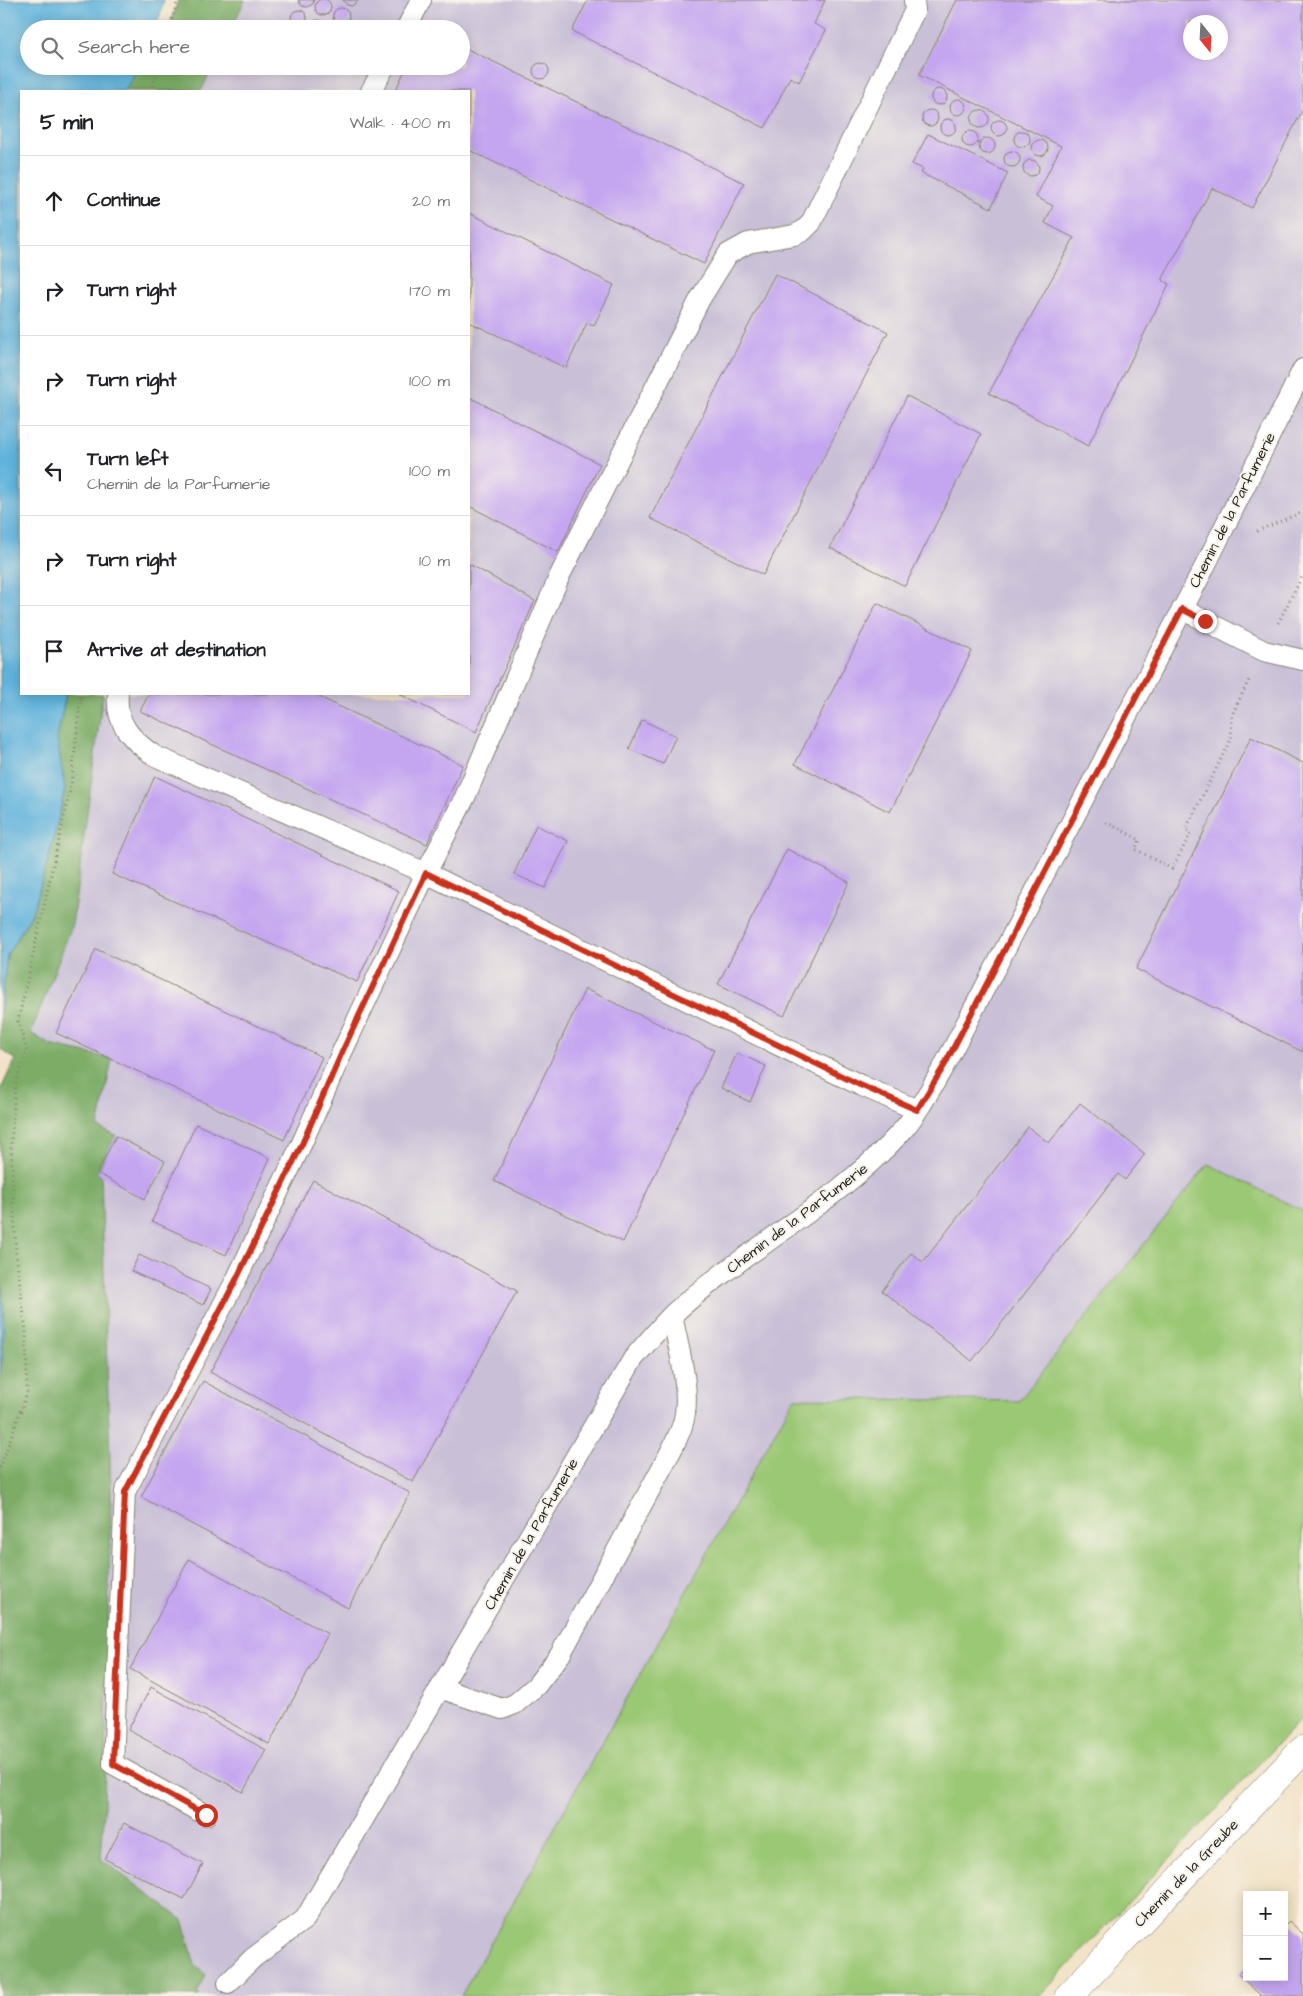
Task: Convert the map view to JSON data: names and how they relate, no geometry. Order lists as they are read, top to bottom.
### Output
{
  "streets": {
    "street": ["Chemin de la Greube"],
    "lane": ["Chemin de la Parfumerie"]
  },
  "north": "bottom",
  "page": {
    "search": "Search here",
    "heading": ["5 min", "Walk · 400 m"],
    "list": [
      ["Continue", "20 m"],
      ["Turn right", "170 m"],
      ["Turn right", "100 m"],
      ["Turn left", "Chemin de la Parfumerie", "100 m"],
      ["Turn right", "10 m"],
      "Arrive at destination"
    ],
    "map_buttons": ["+", "−"]
  }
}
